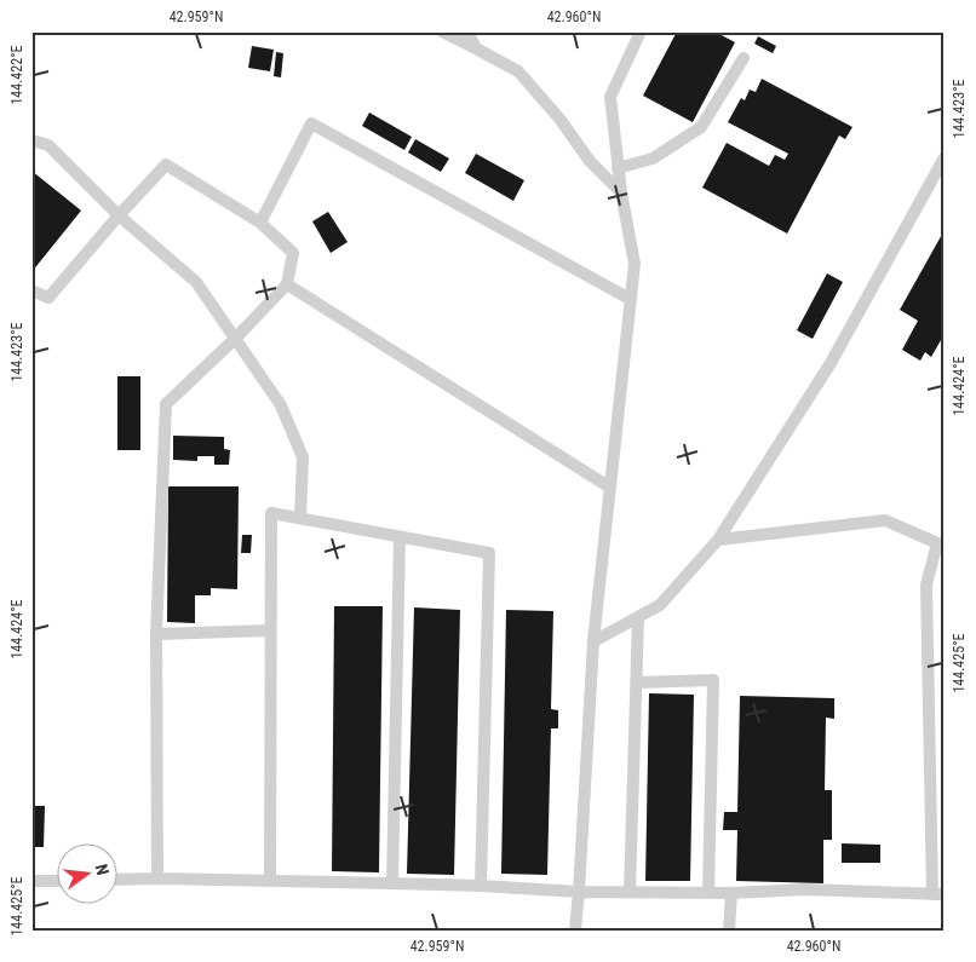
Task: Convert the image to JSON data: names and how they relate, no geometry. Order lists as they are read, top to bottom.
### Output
{
  "north": "right",
  "coordinates": [
    "42.959°N",
    "42.960°N",
    "144.422°E",
    "144.423°E",
    "144.424°E",
    "144.425°E"
  ]
}
